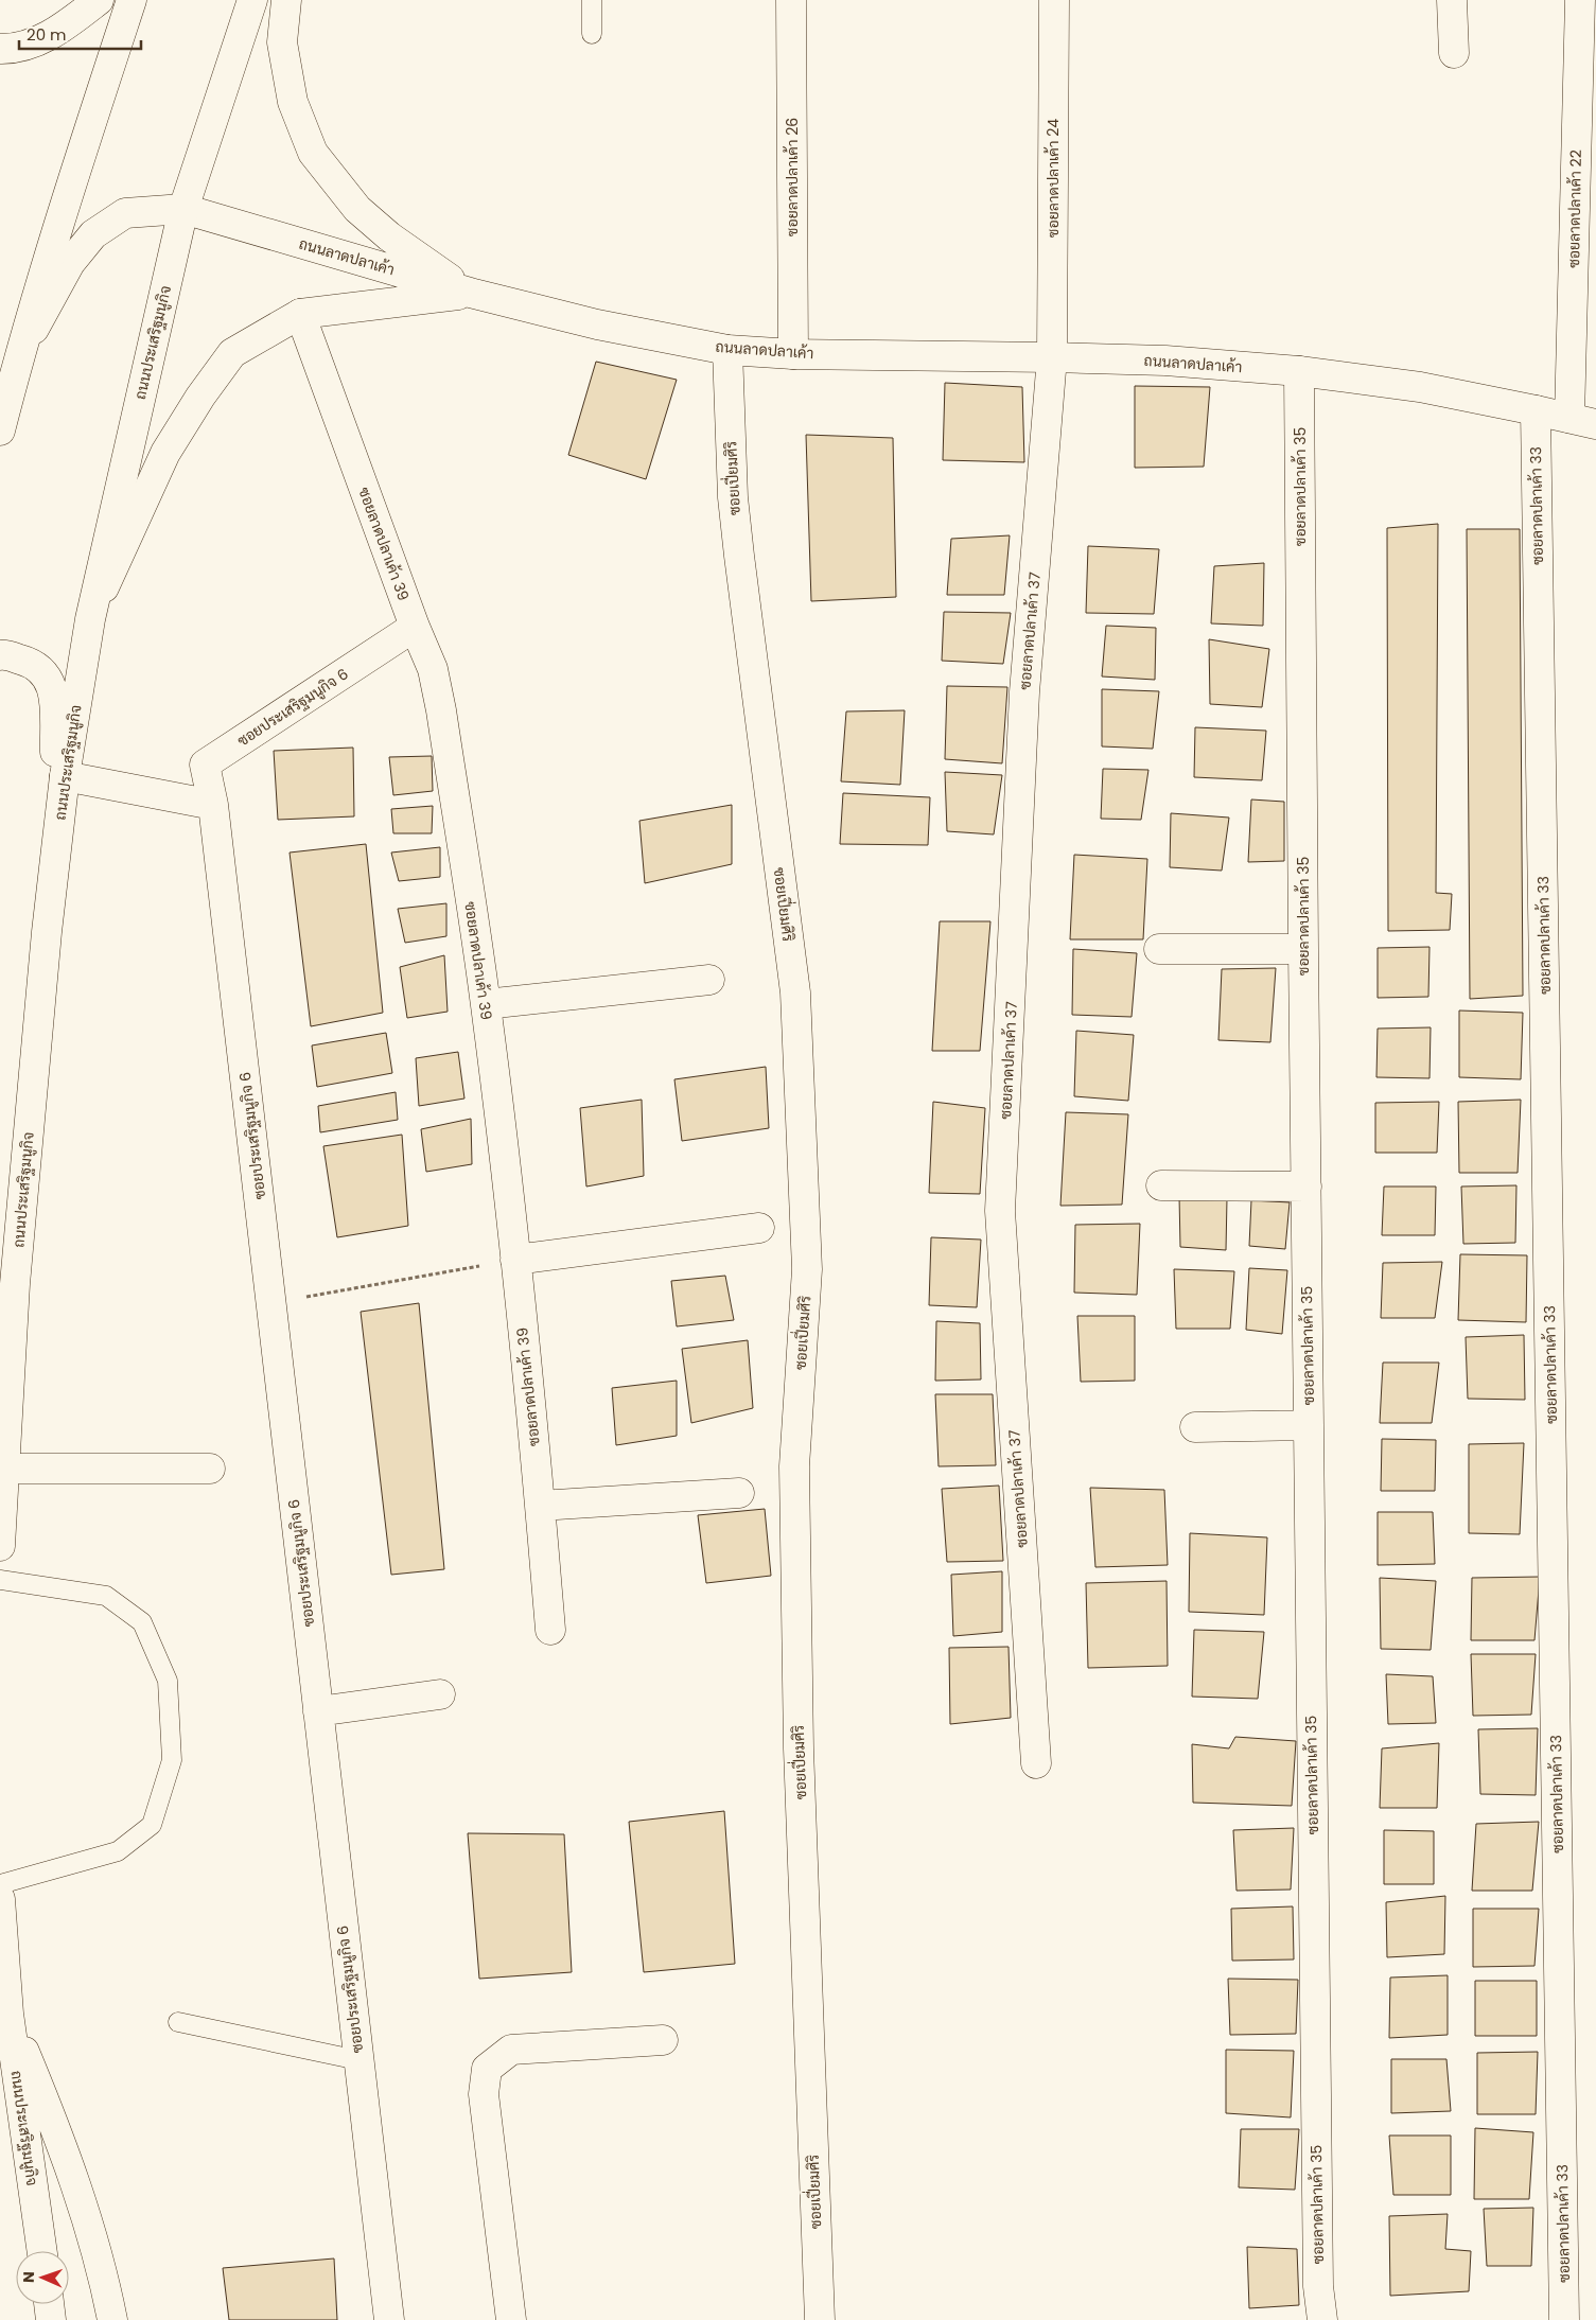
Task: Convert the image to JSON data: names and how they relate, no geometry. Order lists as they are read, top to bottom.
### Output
{
  "streets": {
    "street": [
      "ซอยลาดปลาเค้า 26",
      "ซอยลาดปลาเค้า 24",
      "ซอยลาดปลาเค้า 22",
      "ถนนลาดปลาเค้า",
      "ถนนประเสริฐมนูกิจ",
      "ซอยเปี่ยมศิริ",
      "ซอยลาดปลาเค้า 35",
      "ซอยลาดปลาเค้า 33",
      "ซอยลาดปลาเค้า 39",
      "ซอยลาดปลาเค้า 37",
      "ซอยประเสริฐมนูกิจ 6"
    ]
  },
  "crossings": [
    ["ซอยลาดปลาเค้า 26", "ถนนลาดปลาเค้า"],
    ["ซอยลาดปลาเค้า 24", "ถนนลาดปลาเค้า"],
    ["ซอยลาดปลาเค้า 24", "ซอยลาดปลาเค้า 37"],
    ["ซอยลาดปลาเค้า 22", "ถนนลาดปลาเค้า"],
    ["ถนนลาดปลาเค้า", "ถนนประเสริฐมนูกิจ"],
    ["ถนนลาดปลาเค้า", "ซอยเปี่ยมศิริ"],
    ["ถนนลาดปลาเค้า", "ซอยลาดปลาเค้า 35"],
    ["ถนนลาดปลาเค้า", "ซอยลาดปลาเค้า 33"],
    ["ถนนลาดปลาเค้า", "ซอยลาดปลาเค้า 37"],
    ["ซอยลาดปลาเค้า 39", "ซอยประเสริฐมนูกิจ 6"]
  ],
  "scale_bar": "20 m",
  "north": "left"
}
